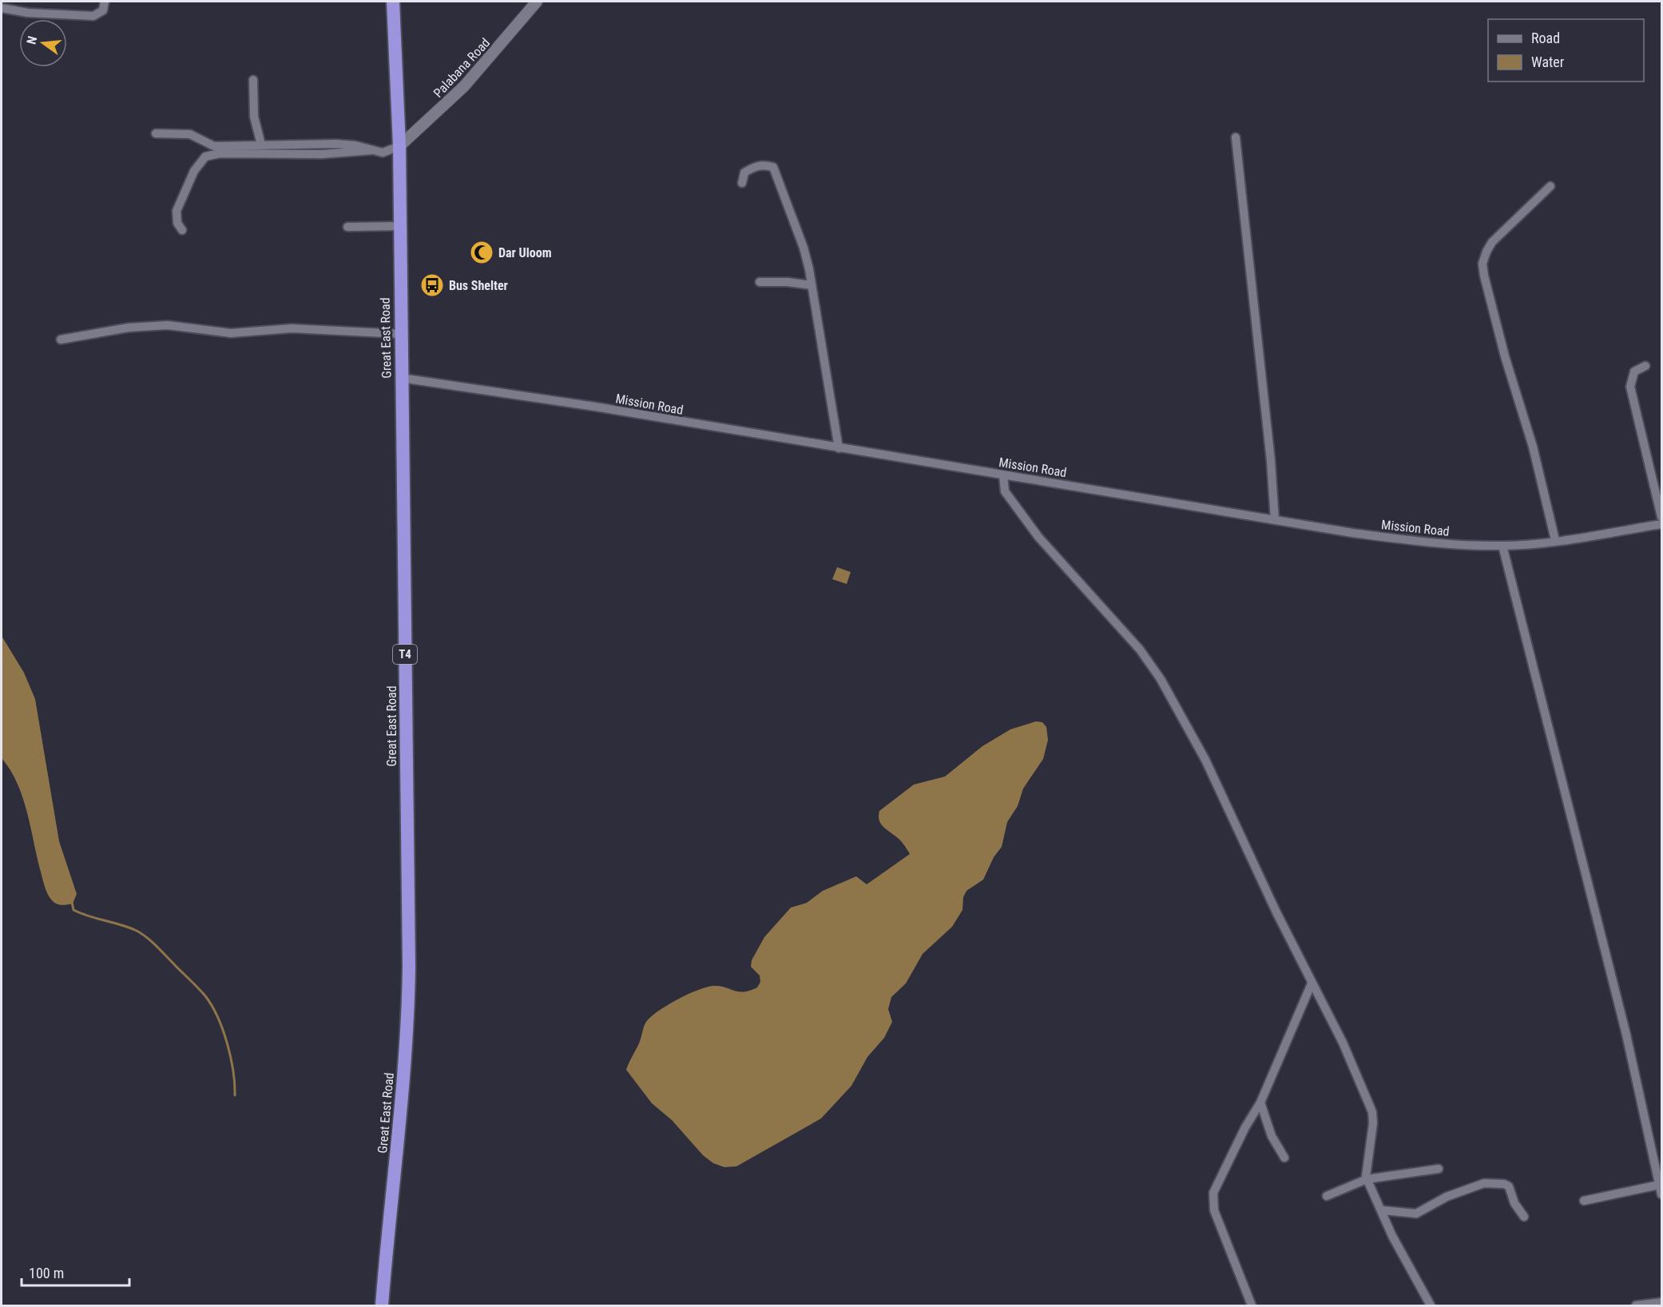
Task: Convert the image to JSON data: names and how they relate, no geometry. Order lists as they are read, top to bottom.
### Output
{
  "streets": {
    "highway": ["Great East Road", "T4"],
    "street": ["Palabana Road", "Mission Road"]
  },
  "crossings": [
    ["Palabana Road", "Great East Road"],
    ["Great East Road", "Mission Road"]
  ],
  "places": {
    "mosque": ["Dar Uloom"],
    "bus stop": ["Bus Shelter"]
  },
  "legend": ["Road", "Water"],
  "scale_bar": "100 m",
  "north": "left"
}
